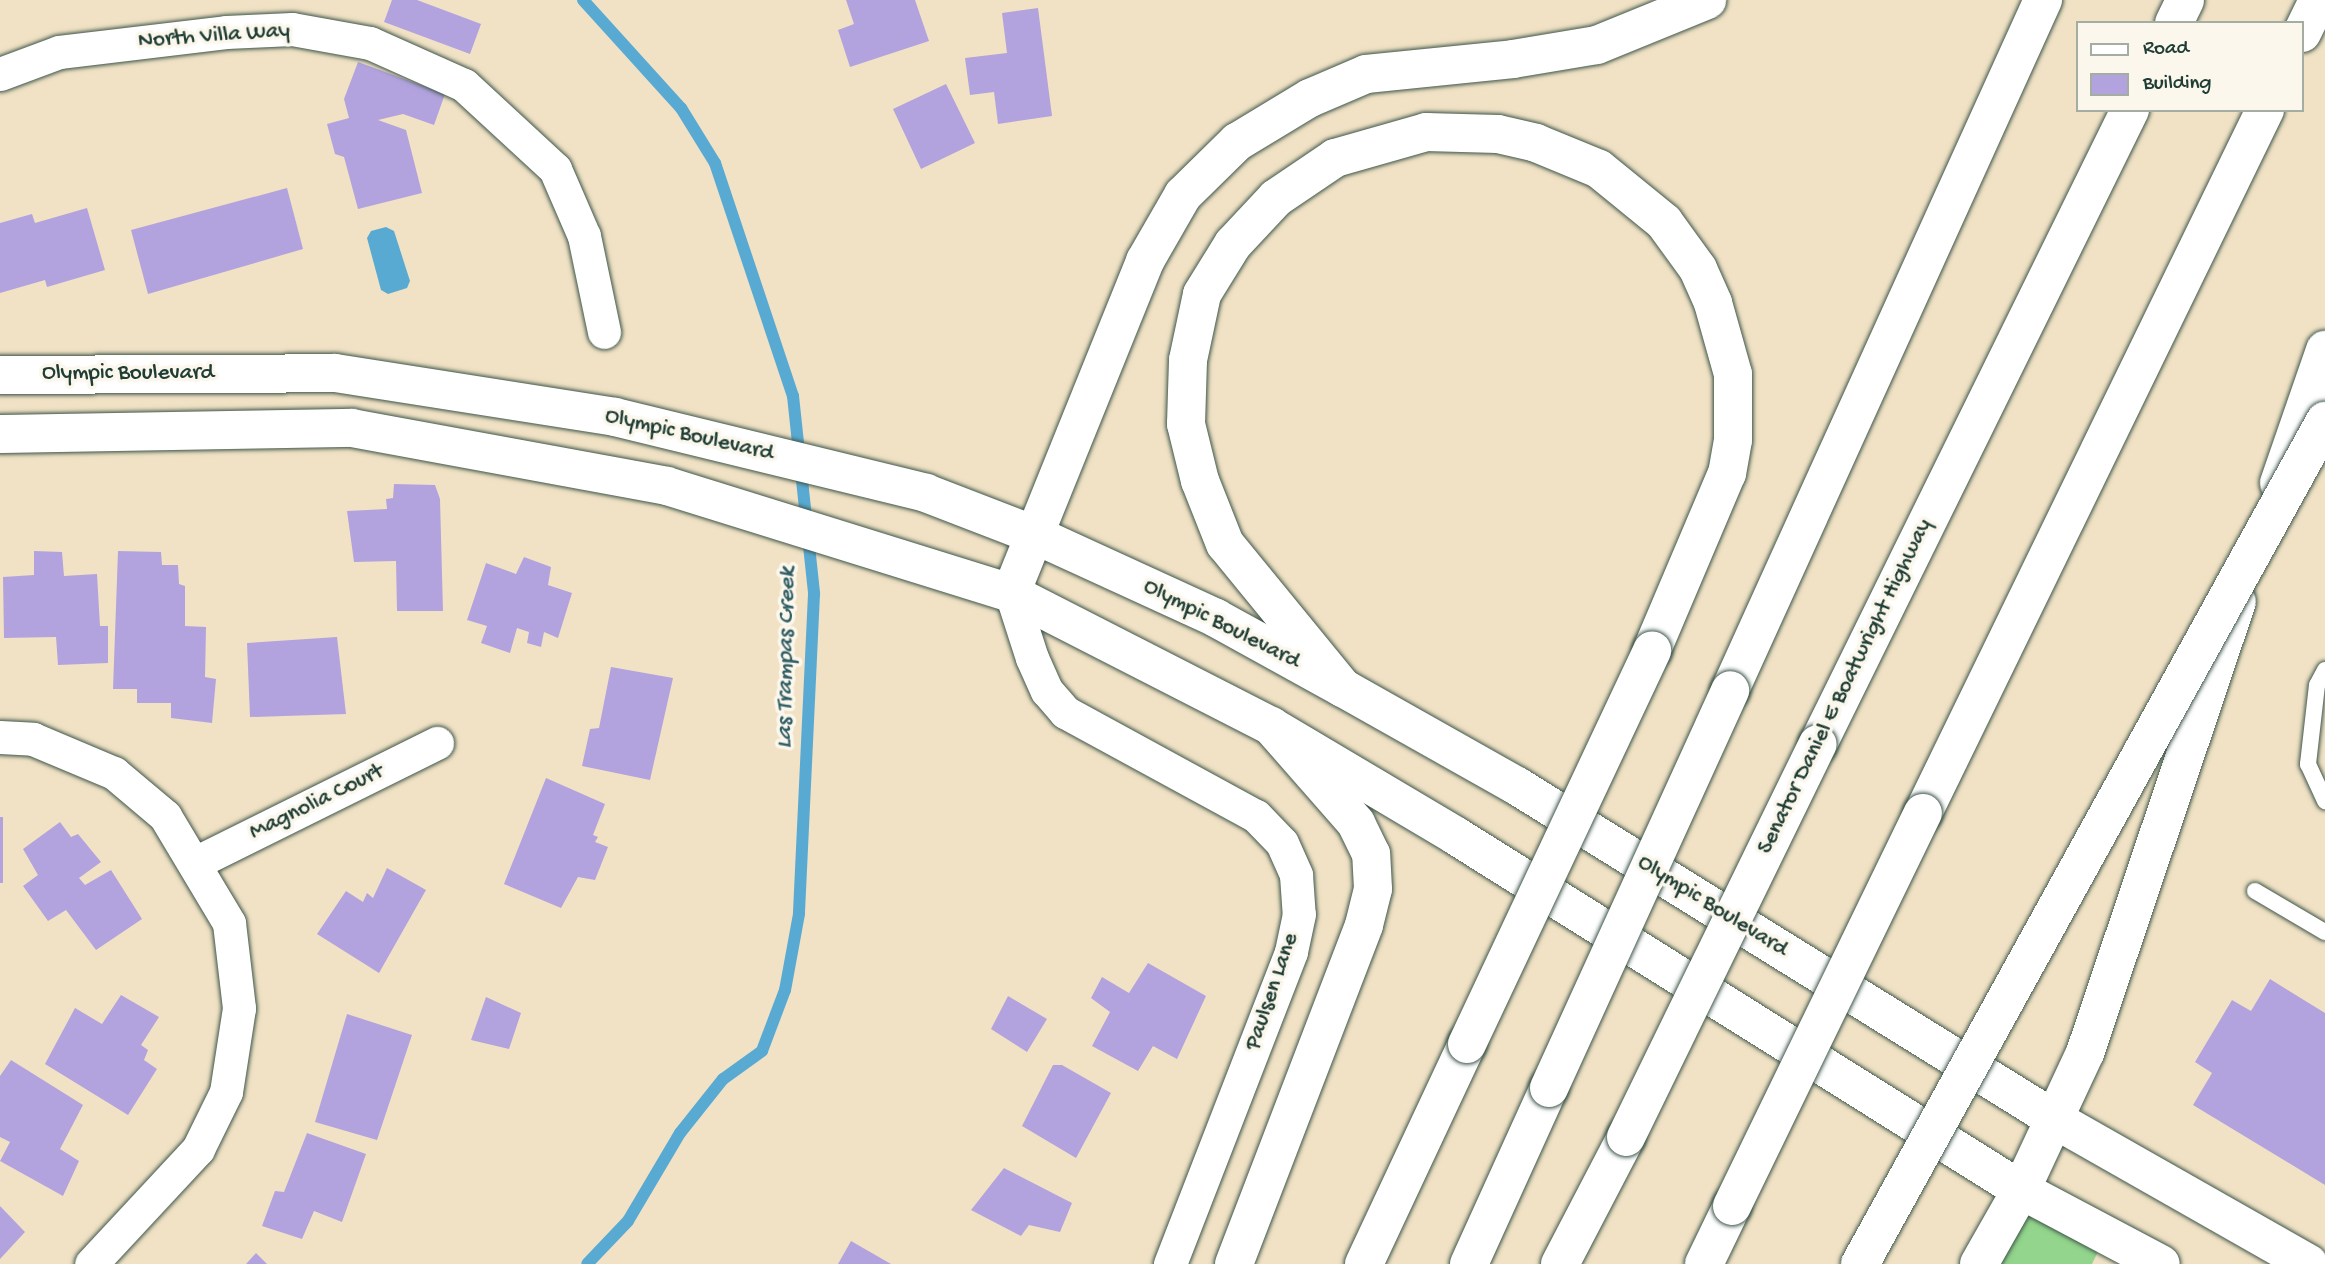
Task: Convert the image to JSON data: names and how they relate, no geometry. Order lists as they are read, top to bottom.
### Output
{
  "streets": {
    "main road": ["Olympic Boulevard", "Senator Daniel E Boatwright Highway"],
    "street": ["North Villa Way", "Magnolia Court", "Paulsen Lane"]
  },
  "water": ["Las Trampas Creek"],
  "legend": ["Road", "Building"]
}
